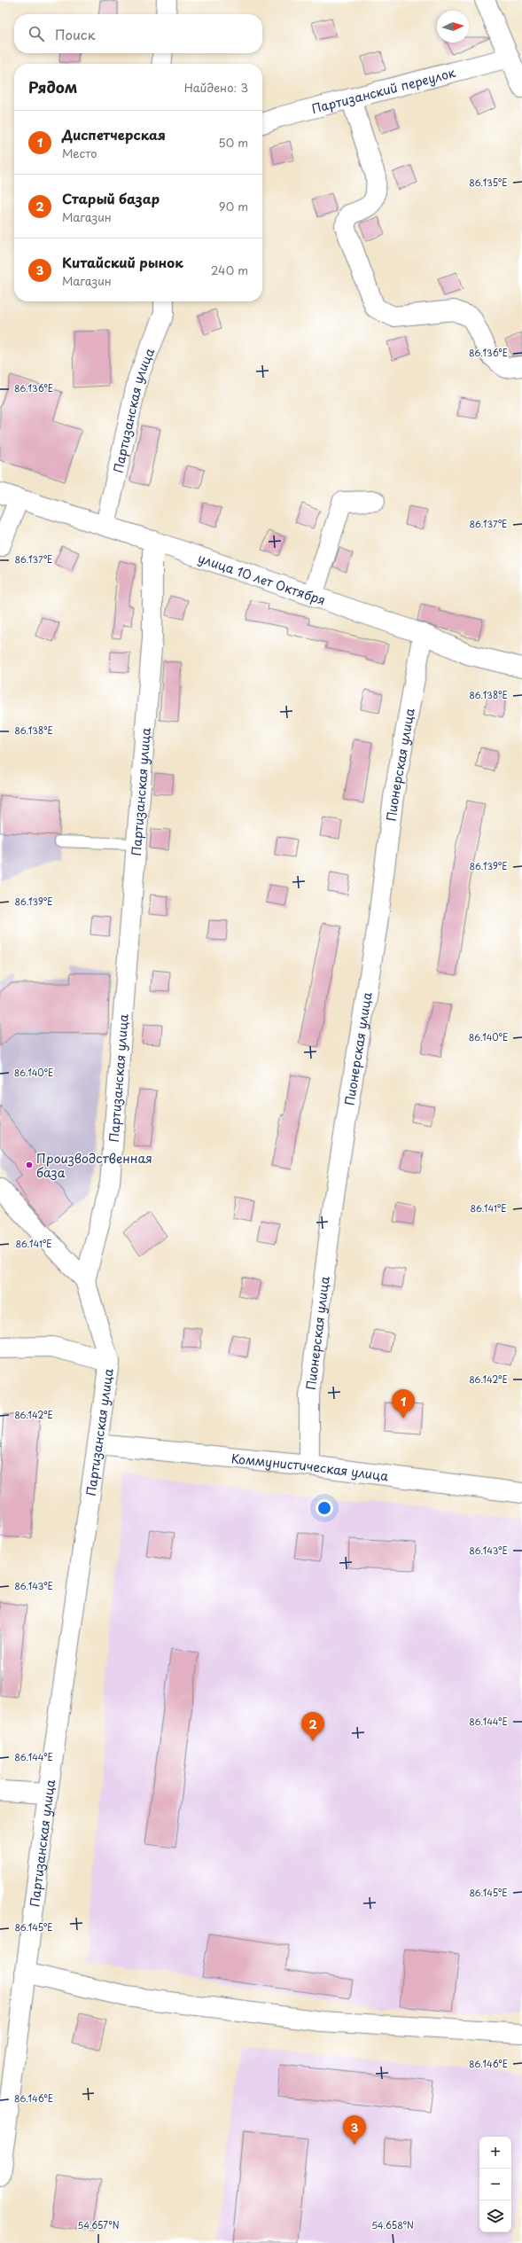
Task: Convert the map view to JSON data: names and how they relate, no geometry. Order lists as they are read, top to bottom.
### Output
{
  "streets": {
    "street": [
      "Партизанский переулок",
      "Партизанская улица",
      "улица 10 лет Октября",
      "Пионерская улица",
      "Коммунистическая улица"
    ]
  },
  "crossings": [
    ["Партизанская улица", "улица 10 лет Октября"],
    ["Партизанская улица", "Коммунистическая улица"],
    ["улица 10 лет Октября", "Пионерская улица"],
    ["Пионерская улица", "Коммунистическая улица"]
  ],
  "places": ["Производственная база"],
  "north": "right",
  "page": {
    "search": "Поиск",
    "heading": ["Рядом", "Найдено: 3"],
    "list": [
      {
        "mark": "1",
        "name": "Диспетчерская",
        "note": "Место",
        "value": "50 m"
      },
      {
        "mark": "2",
        "name": "Старый базар",
        "note": "Магазин",
        "value": "90 m"
      },
      {
        "mark": "3",
        "name": "Китайский рынок",
        "note": "Магазин",
        "value": "240 m"
      }
    ],
    "pins": ["1", "2", "3"],
    "map_buttons": ["+", "−"]
  },
  "coordinates": [
    "86.135°E",
    "86.136°E",
    "86.137°E",
    "86.138°E",
    "86.139°E",
    "86.140°E",
    "86.141°E",
    "86.142°E",
    "86.143°E",
    "86.144°E",
    "86.145°E",
    "86.146°E",
    "54.657°N",
    "54.658°N"
  ]
}
